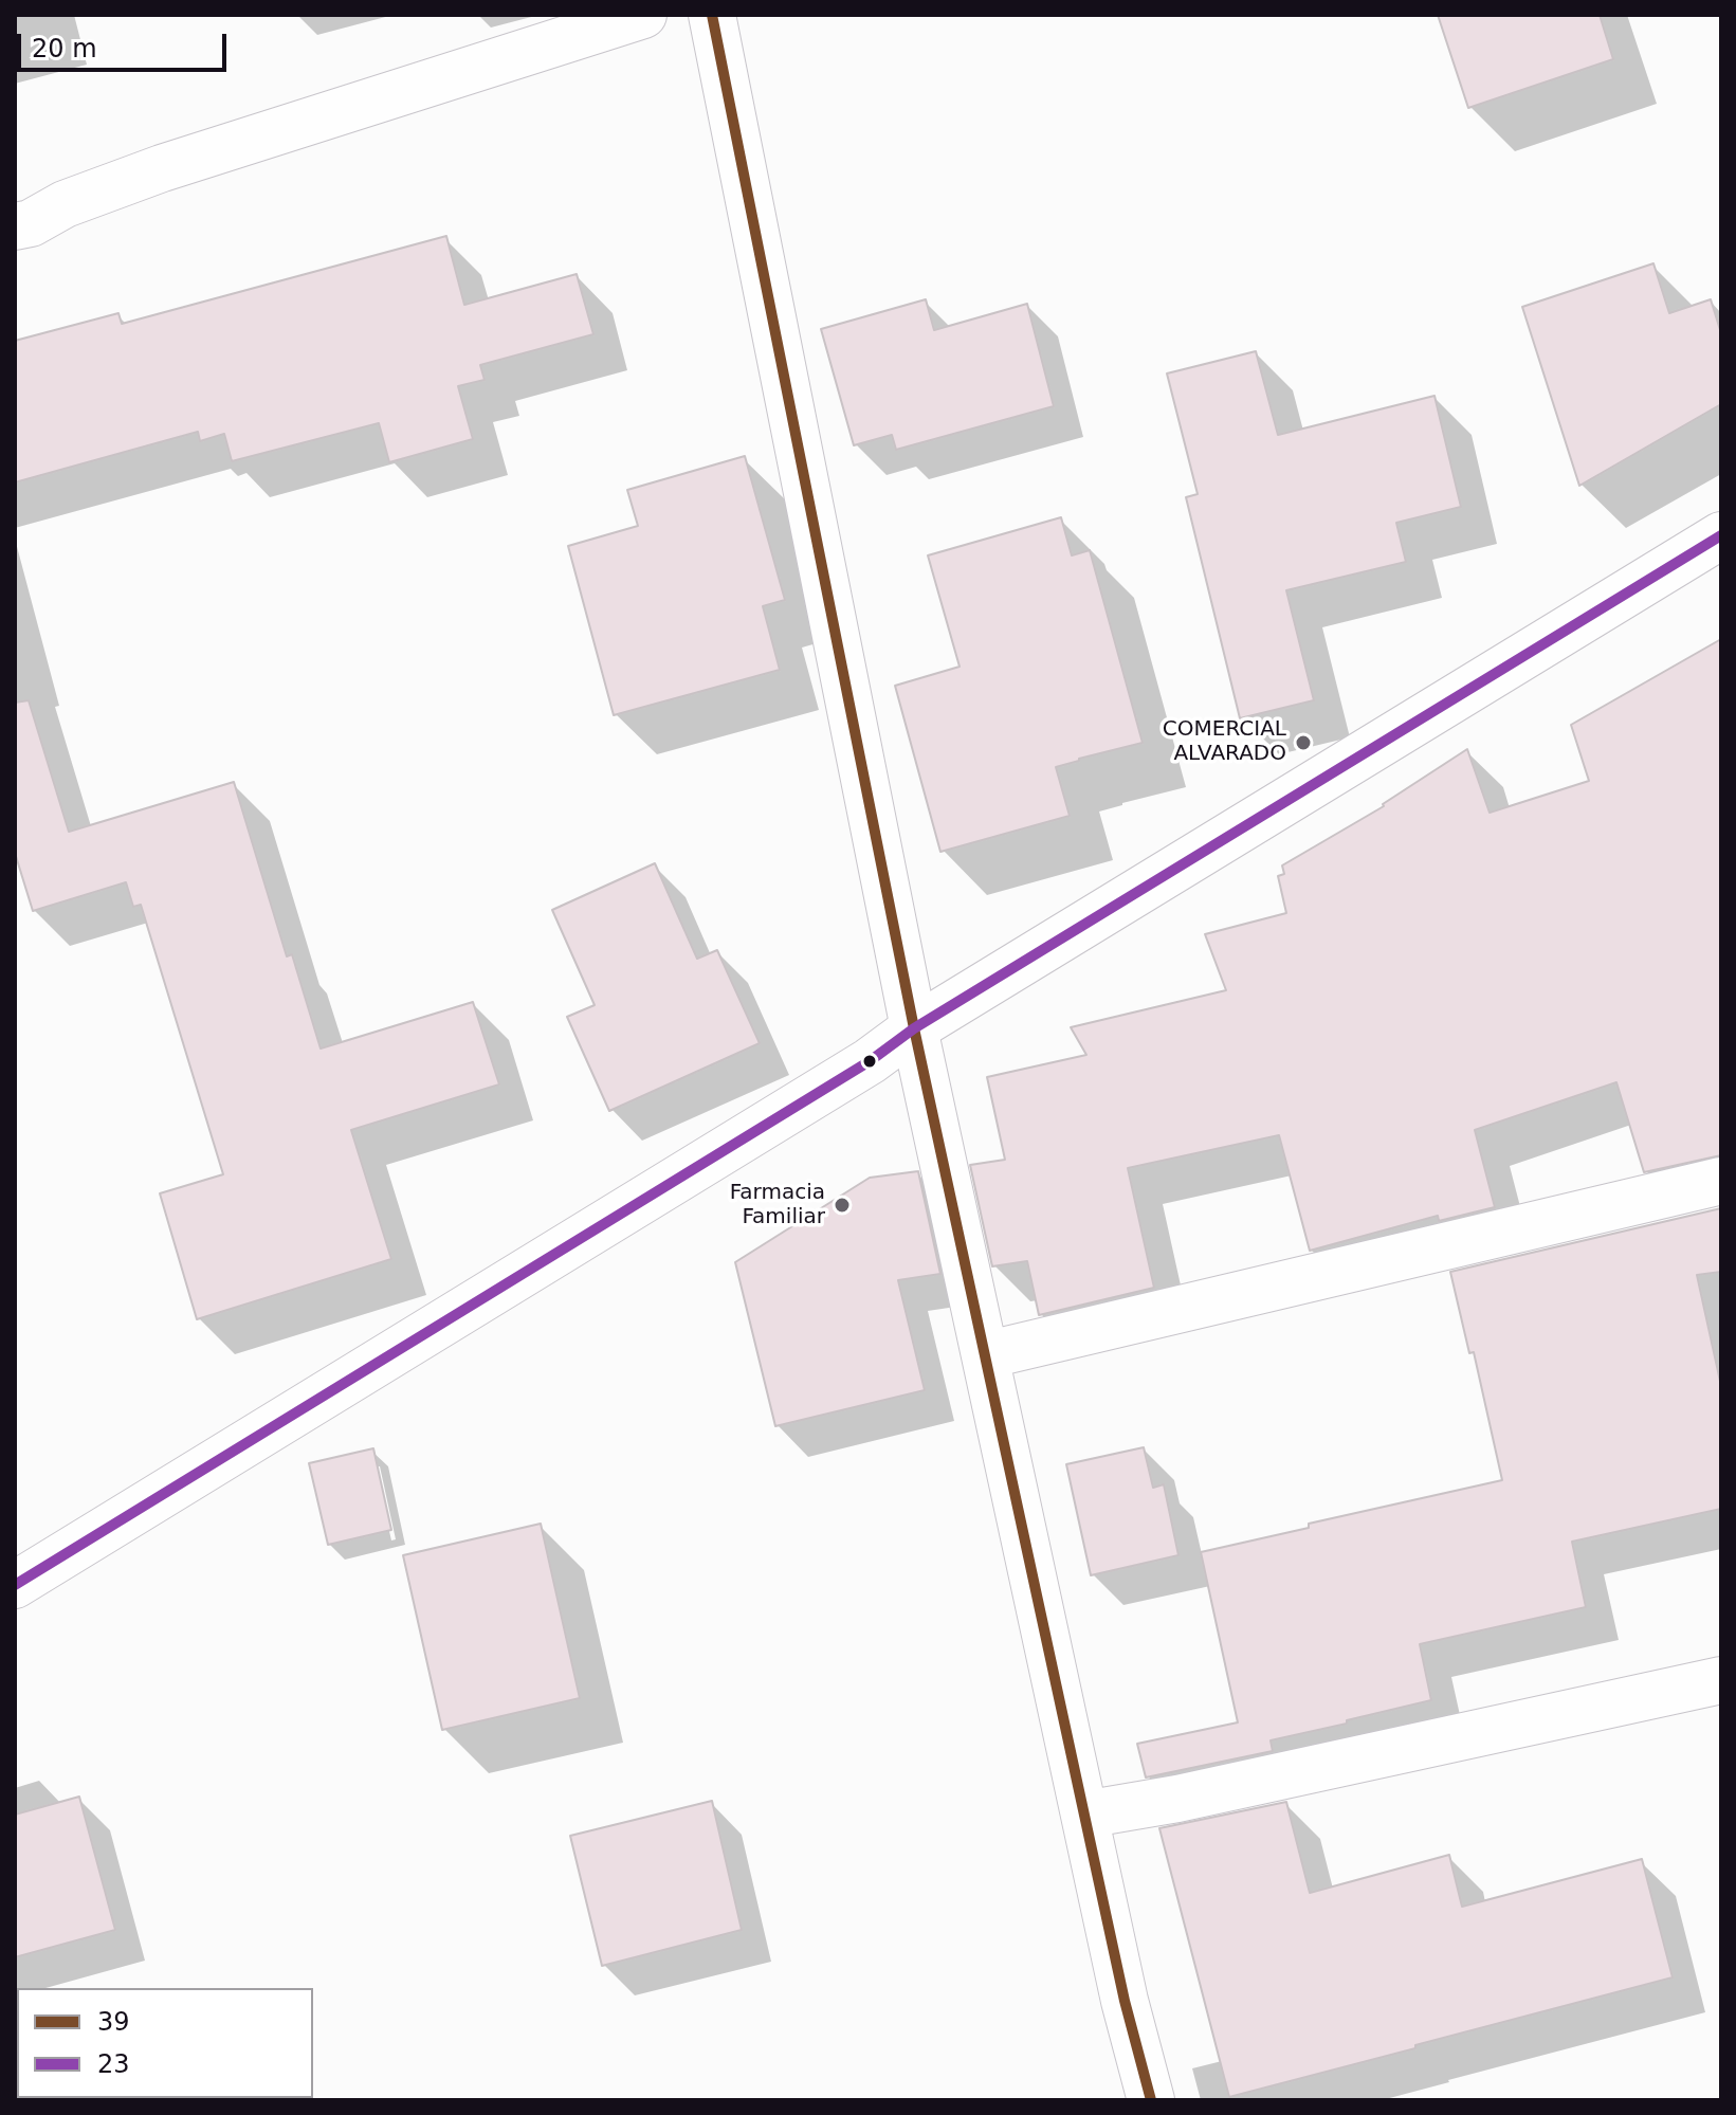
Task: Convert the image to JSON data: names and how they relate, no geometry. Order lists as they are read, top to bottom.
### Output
{
  "places": ["COMERCIAL ALVARADO", "Farmacia Familiar"],
  "lines": ["transit line 39", "transit line 23"],
  "legend": ["39", "23"],
  "scale_bar": "20 m"
}
